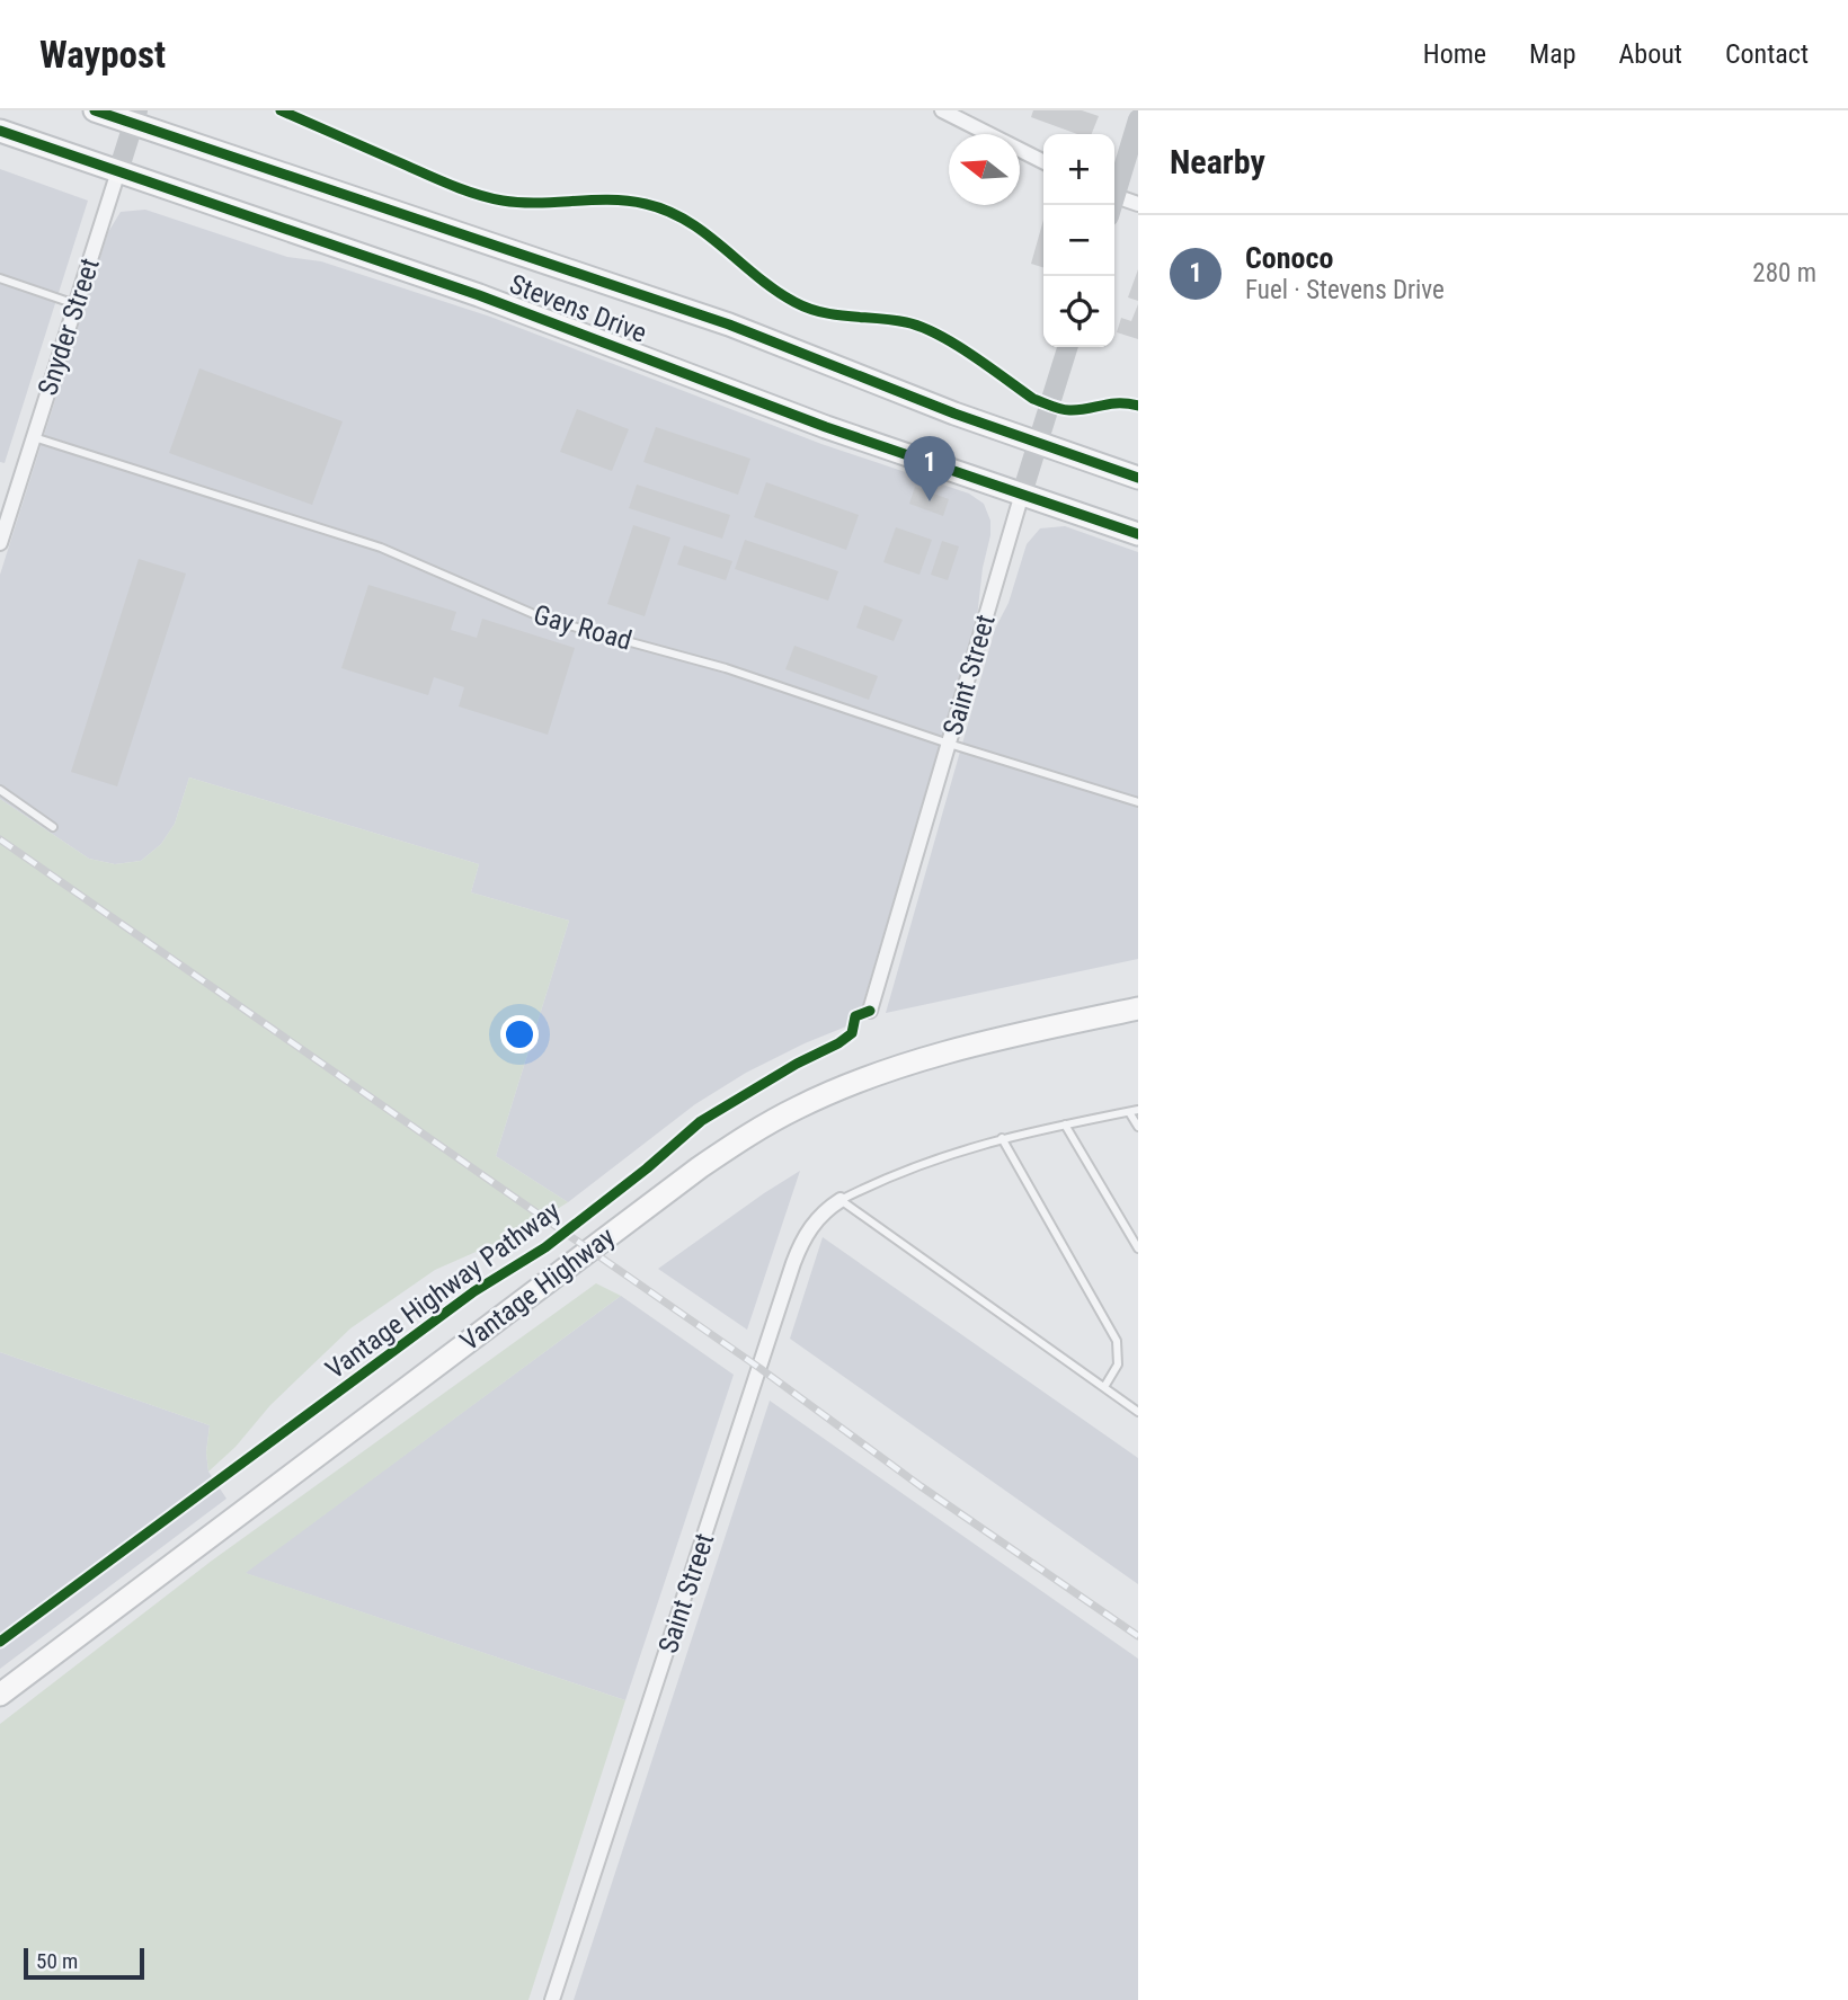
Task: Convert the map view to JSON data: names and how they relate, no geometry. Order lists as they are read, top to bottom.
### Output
{
  "streets": {
    "main road": ["Stevens Drive", "Vantage Highway"],
    "street": ["Snyder Street", "Saint Street"],
    "lane": ["Gay Road"],
    "cycle path": ["Vantage Highway Pathway"]
  },
  "crossings": [
    ["Stevens Drive", "Snyder Street"],
    ["Stevens Drive", "Saint Street"],
    ["Snyder Street", "Gay Road"],
    ["Gay Road", "Saint Street"]
  ],
  "scale_bar": "50 m",
  "north": "left",
  "page": {
    "header": "Waypost",
    "nav": [
      "Home",
      "Map",
      "About",
      "Contact"
    ],
    "heading": "Nearby",
    "map_buttons": ["+", "−"],
    "list": [
      {
        "mark": "1",
        "name": "Conoco",
        "note": "Fuel · Stevens Drive",
        "value": "280 m"
      }
    ],
    "pins": "1",
    "scale": "50 m"
  }
}
